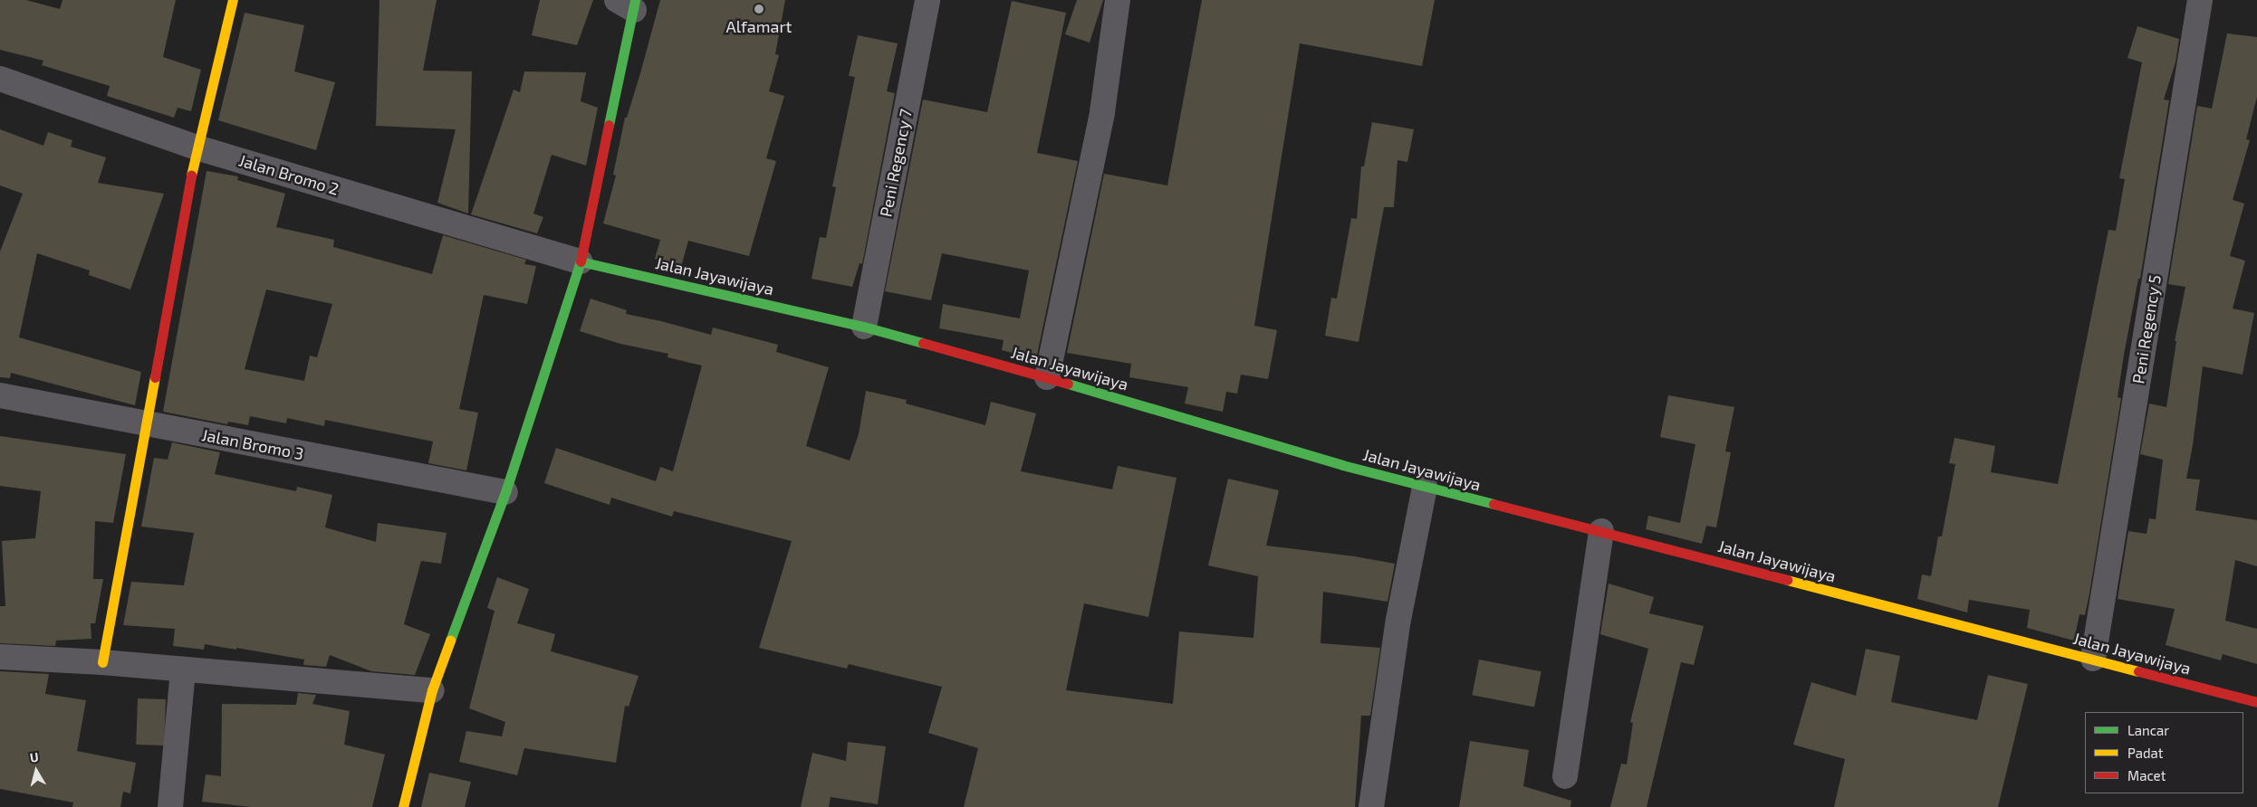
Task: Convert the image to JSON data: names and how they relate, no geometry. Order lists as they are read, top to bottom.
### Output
{
  "streets": {
    "main road": ["Jalan Jayawijaya"],
    "street": [
      "Peni Regency 7",
      "Jalan Bromo 2",
      "Peni Regency 5",
      "Jalan Bromo 3"
    ]
  },
  "crossings": [
    ["Peni Regency 7", "Jalan Jayawijaya"],
    ["Jalan Bromo 2", "Jalan Jayawijaya"],
    ["Jalan Jayawijaya", "Peni Regency 5"]
  ],
  "places": ["Alfamart"],
  "legend": ["Lancar", "Padat", "Macet"],
  "north": "top"
}
